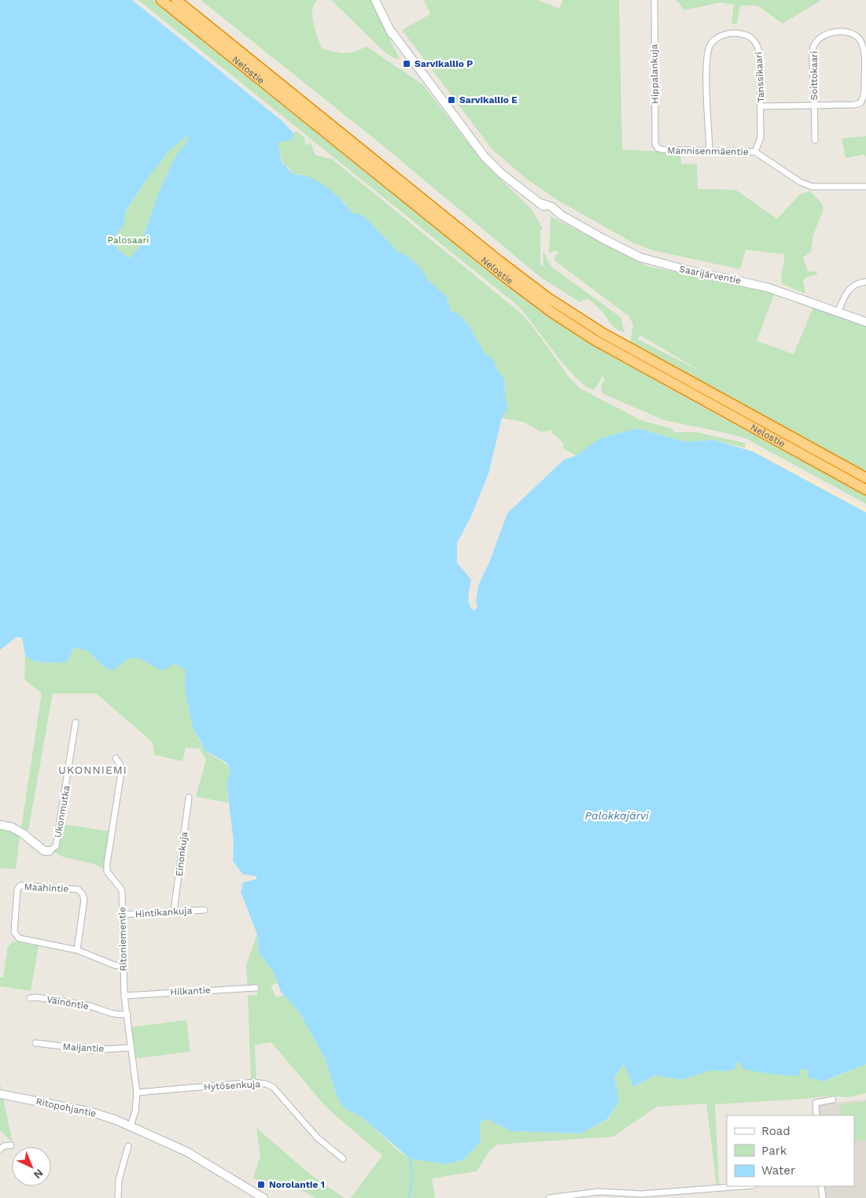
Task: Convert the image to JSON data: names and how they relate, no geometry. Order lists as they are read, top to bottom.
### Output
{
  "streets": {
    "highway": ["Nelostie"],
    "main road": ["Saarijärventie", "Ritopohjantie"],
    "street": [
      "Hippalankuja",
      "Soittokaari",
      "Tanssikaari",
      "Mannisenmäentie",
      "Ukonmutka",
      "Einonkuja",
      "Maahintie",
      "Hintikankuja",
      "Ritoniementie",
      "Hilkantie",
      "Väinöntie",
      "Maijantie",
      "Hytösenkuja"
    ]
  },
  "crossings": [
    ["Hippalankuja", "Mannisenmäentie"],
    ["Soittokaari", "Tanssikaari"],
    ["Tanssikaari", "Mannisenmäentie"],
    ["Einonkuja", "Hintikankuja"],
    ["Maahintie", "Ritoniementie"],
    ["Hintikankuja", "Ritoniementie"],
    ["Ritoniementie", "Hilkantie"],
    ["Ritoniementie", "Väinöntie"],
    ["Ritoniementie", "Maijantie"],
    ["Ritoniementie", "Hytösenkuja"],
    ["Ritoniementie", "Ritopohjantie"]
  ],
  "districts": ["UKONNIEMI"],
  "water": ["Palokkajärvi"],
  "parks": ["Palosaari"],
  "places": {
    "transit": ["Sarvikallio P", "Sarvikallio E", "Norolantie 1"]
  },
  "legend": ["Road", "Park", "Water"],
  "north": "bottom right"
}
